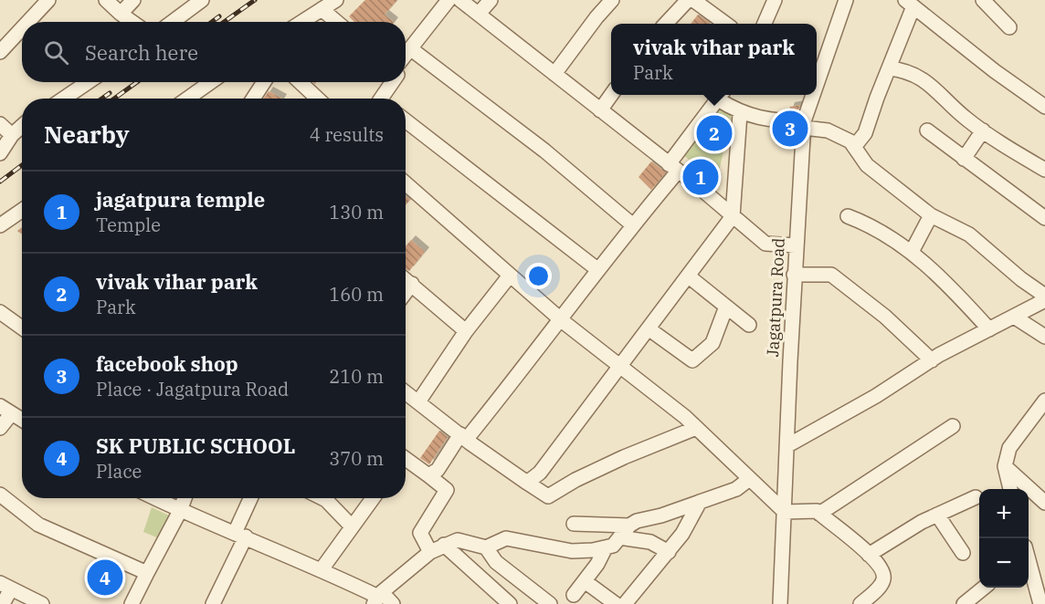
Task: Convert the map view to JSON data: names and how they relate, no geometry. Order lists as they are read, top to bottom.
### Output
{
  "streets": {
    "street": ["Jagatpura Road"]
  },
  "page": {
    "search": "Search here",
    "popup": ["vivak vihar park", "Park"],
    "heading": ["Nearby", "4 results"],
    "pins": [
      "3",
      "2",
      "1",
      "4"
    ],
    "list": [
      {
        "mark": "1",
        "name": "jagatpura temple",
        "note": "Temple",
        "value": "130 m"
      },
      {
        "mark": "2",
        "name": "vivak vihar park",
        "note": "Park",
        "value": "160 m"
      },
      {
        "mark": "3",
        "name": "facebook shop",
        "note": "Place · Jagatpura Road",
        "value": "210 m"
      },
      {
        "mark": "4",
        "name": "SK PUBLIC SCHOOL",
        "note": "Place",
        "value": "370 m"
      }
    ],
    "map_buttons": ["+", "−"]
  }
}
